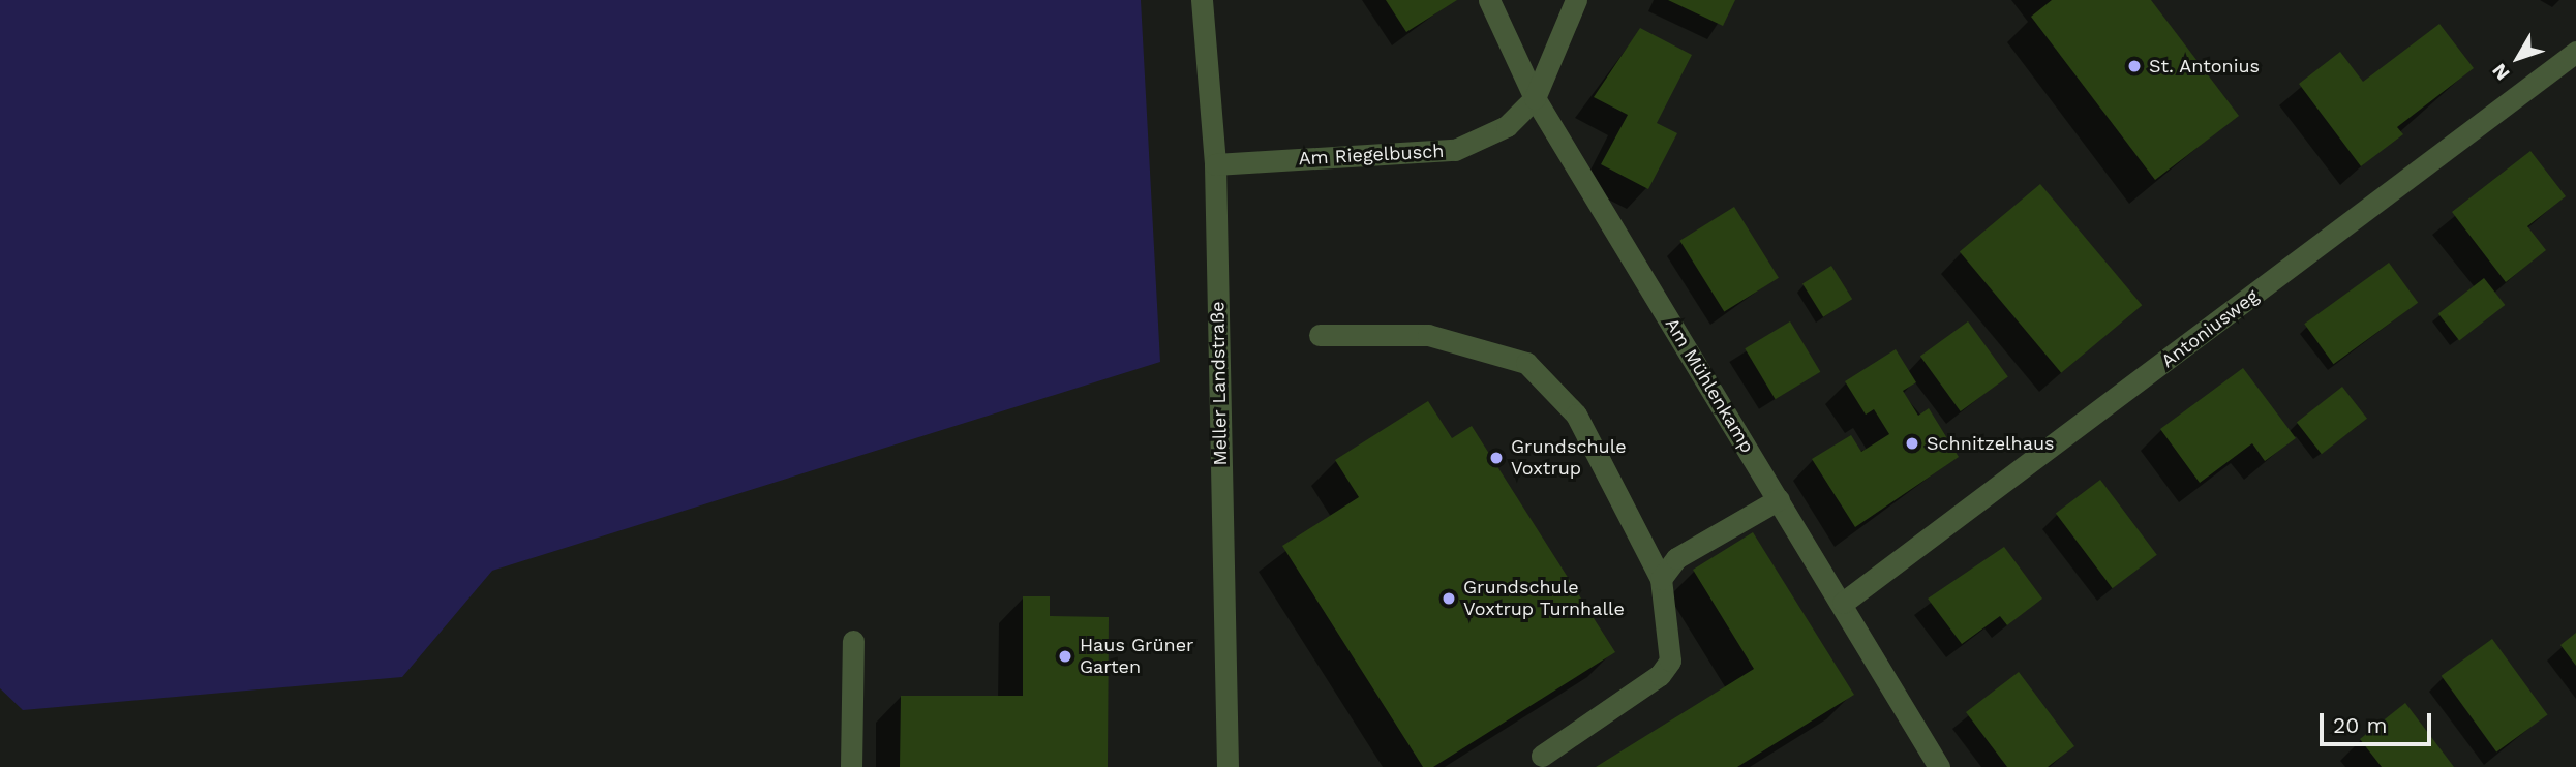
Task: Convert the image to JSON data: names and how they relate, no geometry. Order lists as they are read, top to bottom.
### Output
{
  "streets": {
    "street": [
      "Am Riegelbusch",
      "Antoniusweg",
      "Meller Landstraße",
      "Am Mühlenkamp"
    ]
  },
  "crossings": [
    ["Am Riegelbusch", "Meller Landstraße"],
    ["Am Riegelbusch", "Am Mühlenkamp"],
    ["Antoniusweg", "Am Mühlenkamp"]
  ],
  "places": [
    "St. Antonius",
    "Schnitzelhaus",
    "Grundschule Voxtrup",
    "Grundschule Voxtrup Turnhalle",
    "Haus Grüner Garten"
  ],
  "scale_bar": "20 m",
  "north": "bottom left"
}
